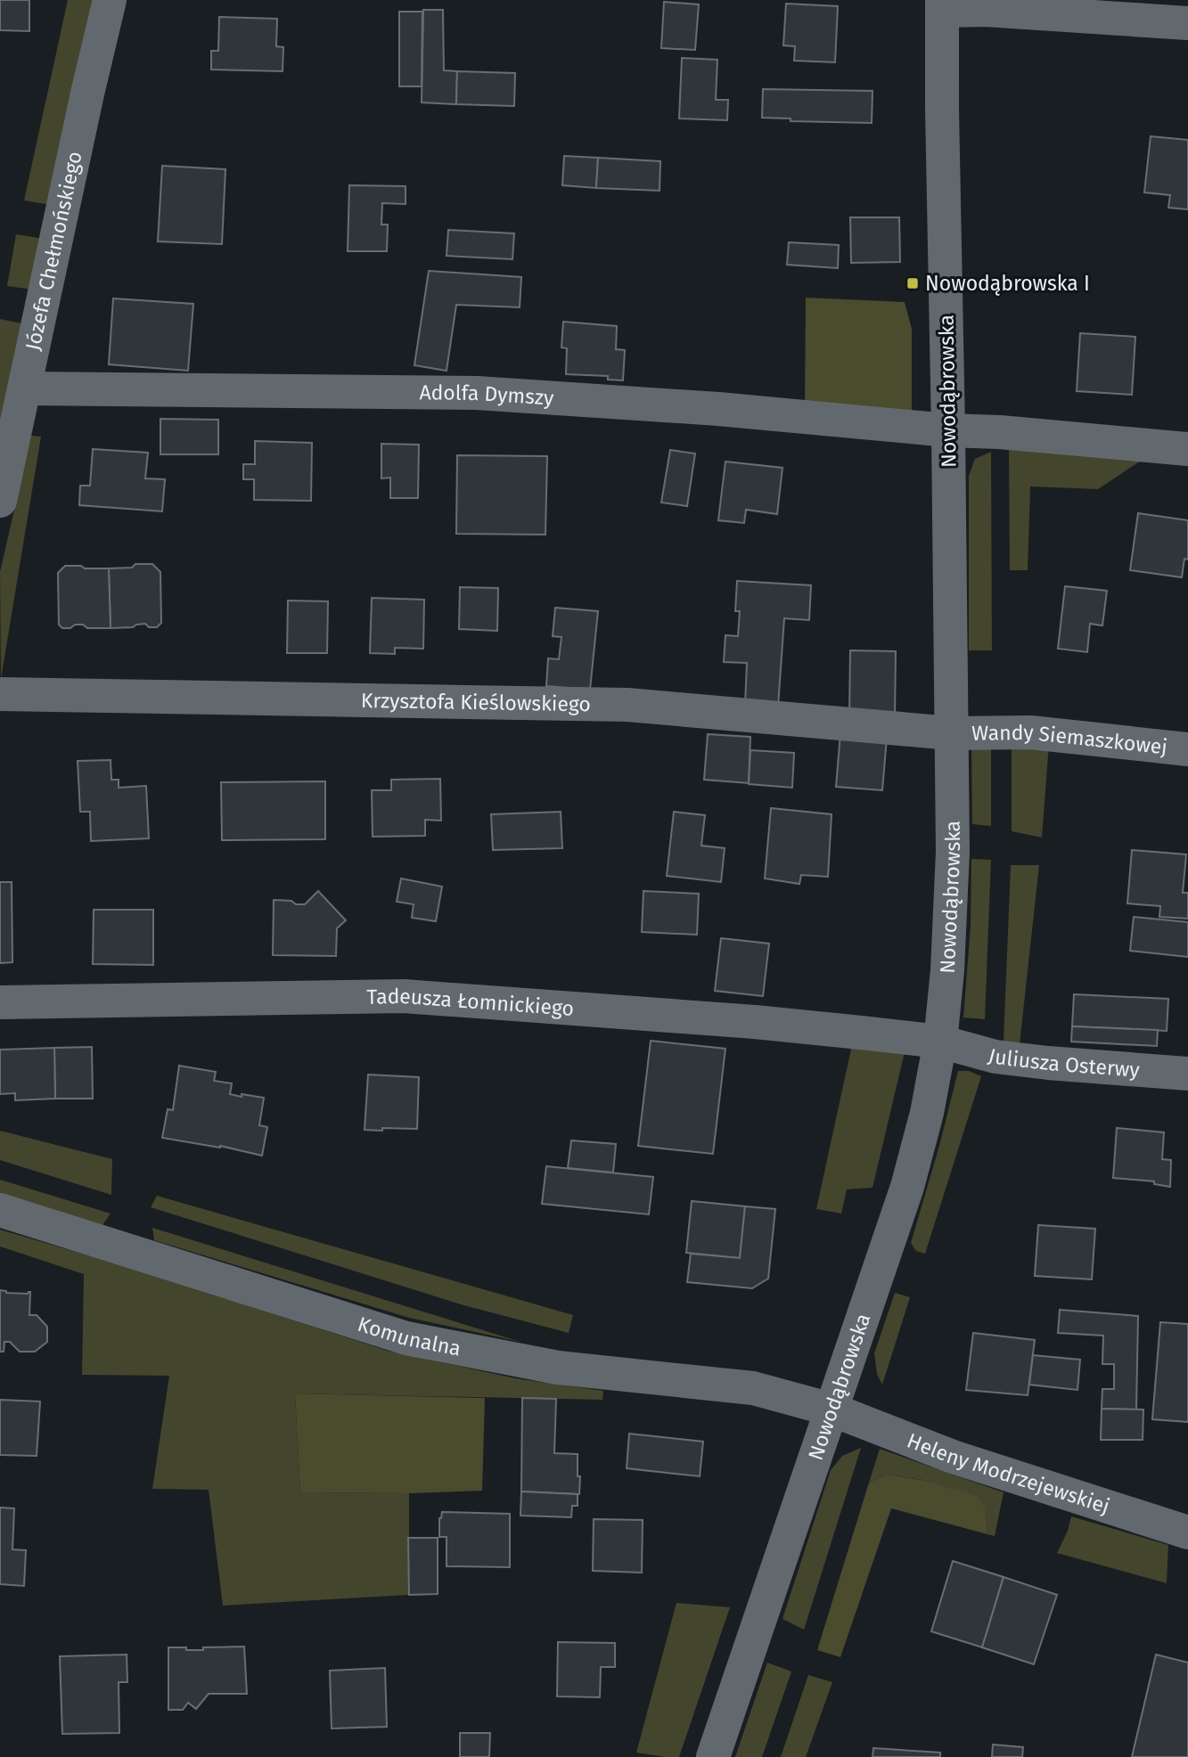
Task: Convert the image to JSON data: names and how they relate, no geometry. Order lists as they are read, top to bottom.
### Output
{
  "streets": {
    "street": [
      "Józefa Chełmońskiego",
      "Nowodąbrowska",
      "Adolfa Dymszy",
      "Krzysztofa Kieślowskiego",
      "Wandy Siemaszkowej",
      "Tadeusza Łomnickiego",
      "Juliusza Osterwy",
      "Komunalna",
      "Heleny Modrzejewskiej"
    ]
  },
  "crossings": [
    ["Józefa Chełmońskiego", "Adolfa Dymszy"],
    ["Nowodąbrowska", "Adolfa Dymszy"],
    ["Nowodąbrowska", "Krzysztofa Kieślowskiego"],
    ["Nowodąbrowska", "Wandy Siemaszkowej"],
    ["Nowodąbrowska", "Tadeusza Łomnickiego"],
    ["Nowodąbrowska", "Juliusza Osterwy"],
    ["Nowodąbrowska", "Komunalna"],
    ["Nowodąbrowska", "Heleny Modrzejewskiej"],
    ["Krzysztofa Kieślowskiego", "Wandy Siemaszkowej"],
    ["Tadeusza Łomnickiego", "Juliusza Osterwy"],
    ["Komunalna", "Heleny Modrzejewskiej"]
  ],
  "places": {
    "transit": ["Nowodąbrowska I"]
  }
}
